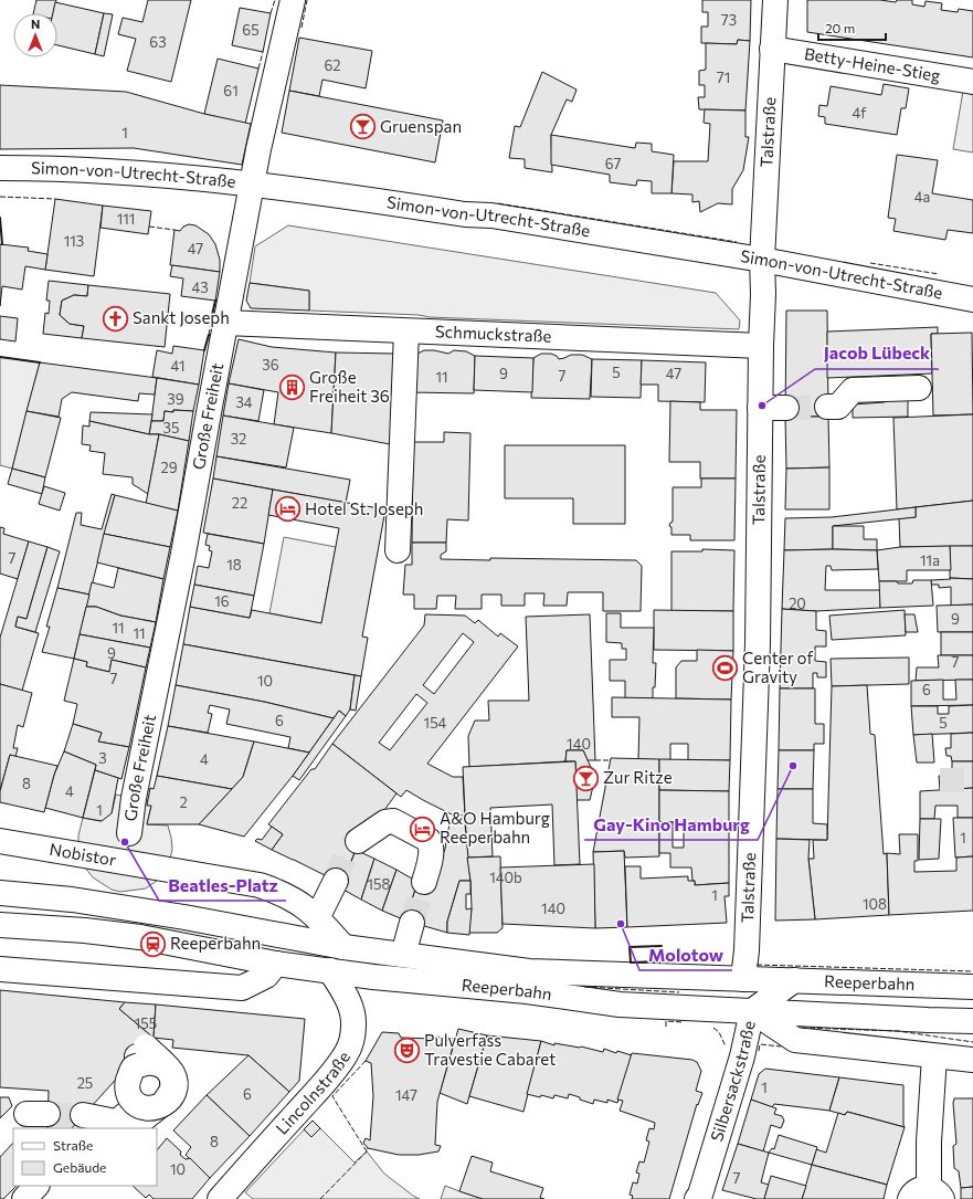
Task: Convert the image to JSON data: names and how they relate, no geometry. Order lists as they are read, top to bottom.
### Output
{
  "streets": {
    "street": [
      "Betty-Heine-Stieg",
      "Talstraße",
      "Simon-von-Utrecht-Straße",
      "Schmuckstraße",
      "Große Freiheit",
      "Nobistor",
      "Reeperbahn",
      "Silbersackstraße",
      "Lincolnstraße"
    ]
  },
  "crossings": [
    ["Betty-Heine-Stieg", "Talstraße"],
    ["Talstraße", "Simon-von-Utrecht-Straße"],
    ["Talstraße", "Schmuckstraße"],
    ["Talstraße", "Reeperbahn"],
    ["Simon-von-Utrecht-Straße", "Große Freiheit"],
    ["Schmuckstraße", "Große Freiheit"],
    ["Reeperbahn", "Silbersackstraße"],
    ["Reeperbahn", "Lincolnstraße"]
  ],
  "places": {
    "bar": ["Gruenspan", "Zur Ritze"],
    "church": ["Sankt Joseph"],
    "building": ["Große Freiheit 36"],
    "other": [
      "Jacob Lübeck",
      "Gay-Kino Hamburg",
      "Beatles-Platz",
      "Molotow"
    ],
    "hotel": ["Hotel St. Joseph", "A&O Hamburg Reeperbahn"],
    "sports": ["Center of Gravity"],
    "station": ["Reeperbahn"],
    "theatre": ["Pulverfass Travestie Cabaret"]
  },
  "house_numbers": [
    "73",
    "65",
    "63",
    "62",
    "71",
    "61",
    "4f",
    "1",
    "67",
    "4a",
    "111",
    "113",
    "47",
    "43",
    "36",
    "41",
    "5",
    "9",
    "47",
    "7",
    "11",
    "39",
    "34",
    "35",
    "32",
    "29",
    "22",
    "7",
    "11a",
    "18",
    "16",
    "20",
    "9",
    "11",
    "11",
    "9",
    "7",
    "7",
    "10",
    "6",
    "6",
    "154",
    "5",
    "140",
    "3",
    "4",
    "8",
    "4",
    "2",
    "1",
    "1",
    "140b",
    "158",
    "1",
    "108",
    "140",
    "155",
    "25",
    "1",
    "6",
    "147",
    "8",
    "10",
    "7"
  ],
  "legend": ["Straße", "Gebäude"],
  "scale_bar": "20 m",
  "north": "top"
}
